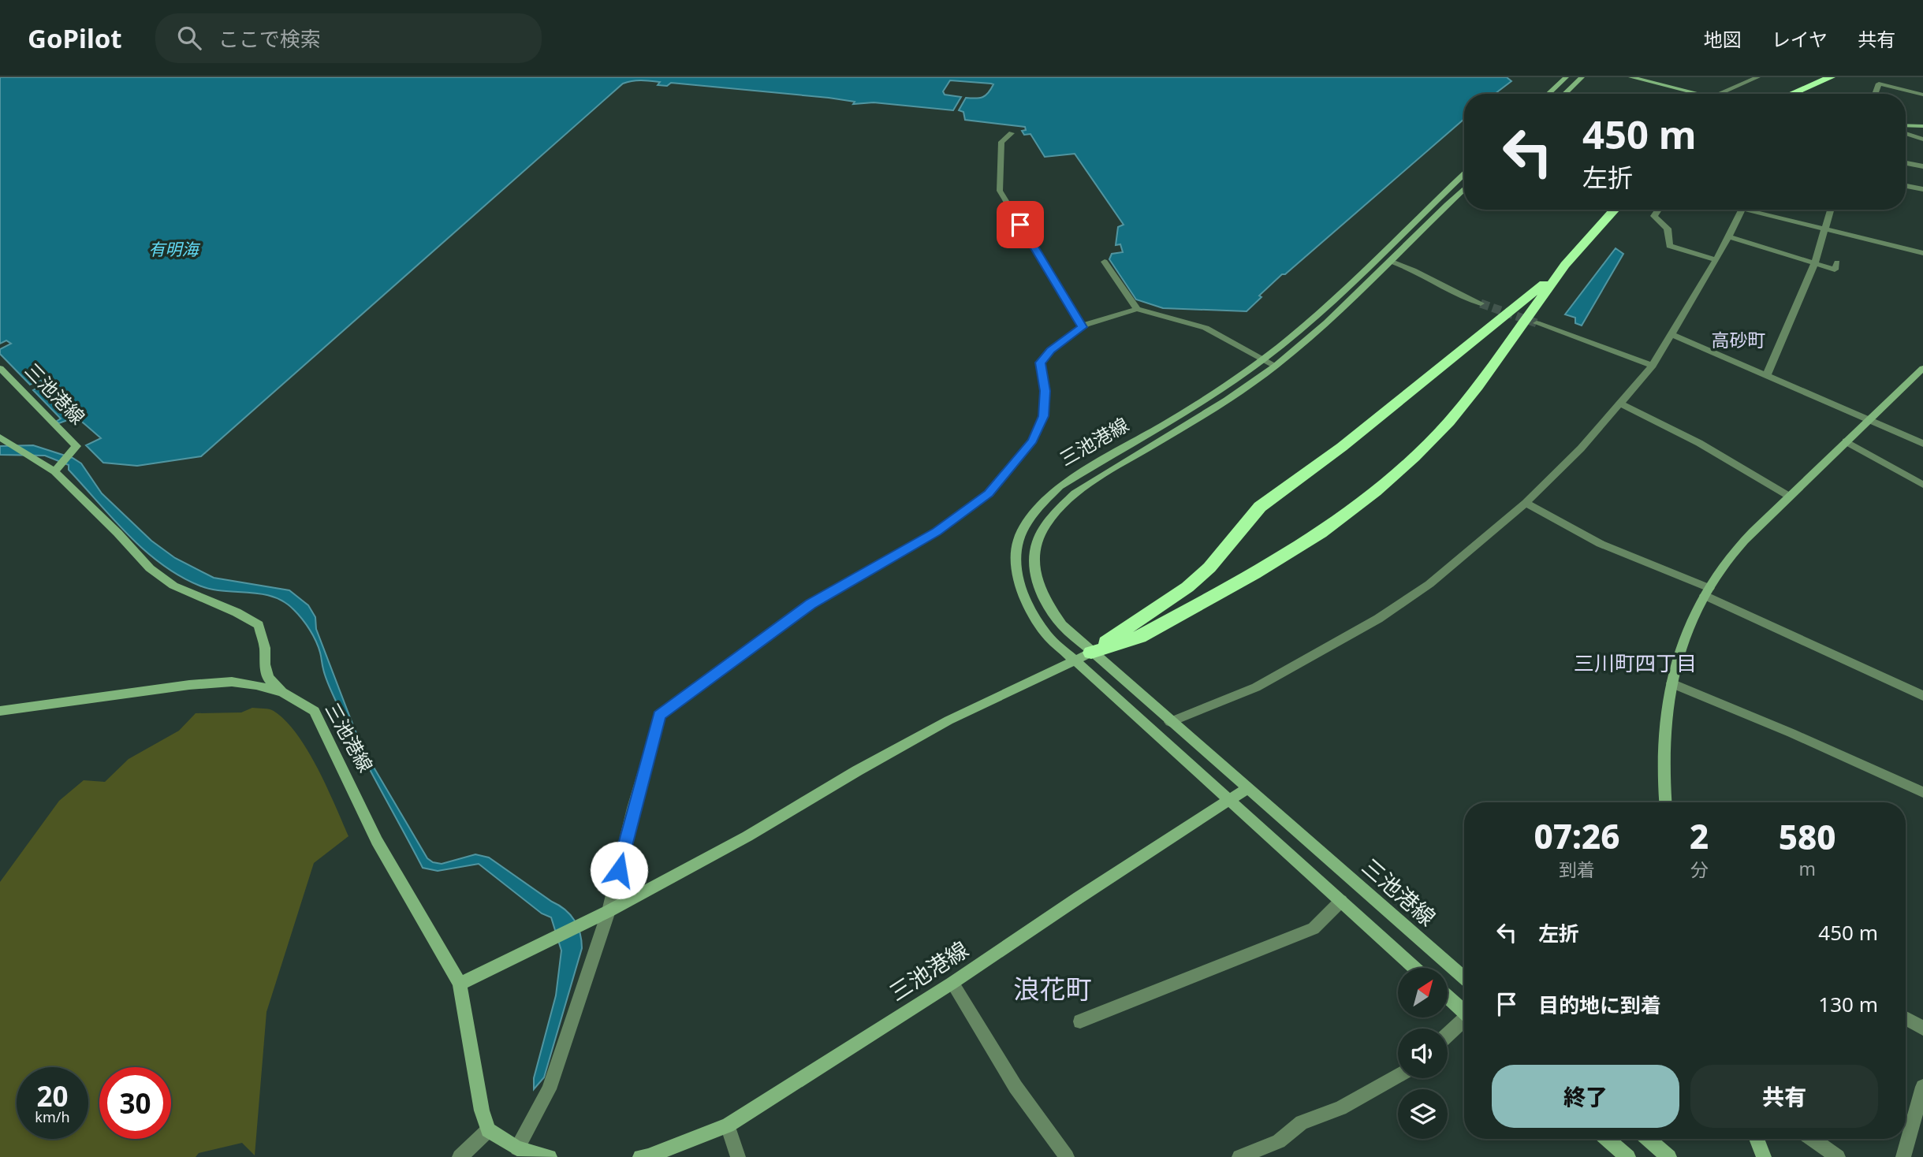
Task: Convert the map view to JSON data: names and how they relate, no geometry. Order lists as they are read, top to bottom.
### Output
{
  "streets": {
    "main road": ["三池港線"]
  },
  "districts": ["高砂町", "三川町四丁目", "浪花町"],
  "water": ["有明海"],
  "north": "top right",
  "page": {
    "header": "GoPilot",
    "search": "ここで検索",
    "nav": ["地図", "レイヤ", "共有"],
    "turn": ["450 m", "左折"],
    "eta": [
      "07:26",
      "到着",
      "2",
      "分",
      "580",
      "m"
    ],
    "list": [
      {
        "name": "左折",
        "value": "450 m"
      },
      {
        "name": "目的地に到着",
        "value": "130 m"
      }
    ],
    "buttons": ["終了", "共有"],
    "speed": "20 km/h",
    "limit": "30"
  }
}
